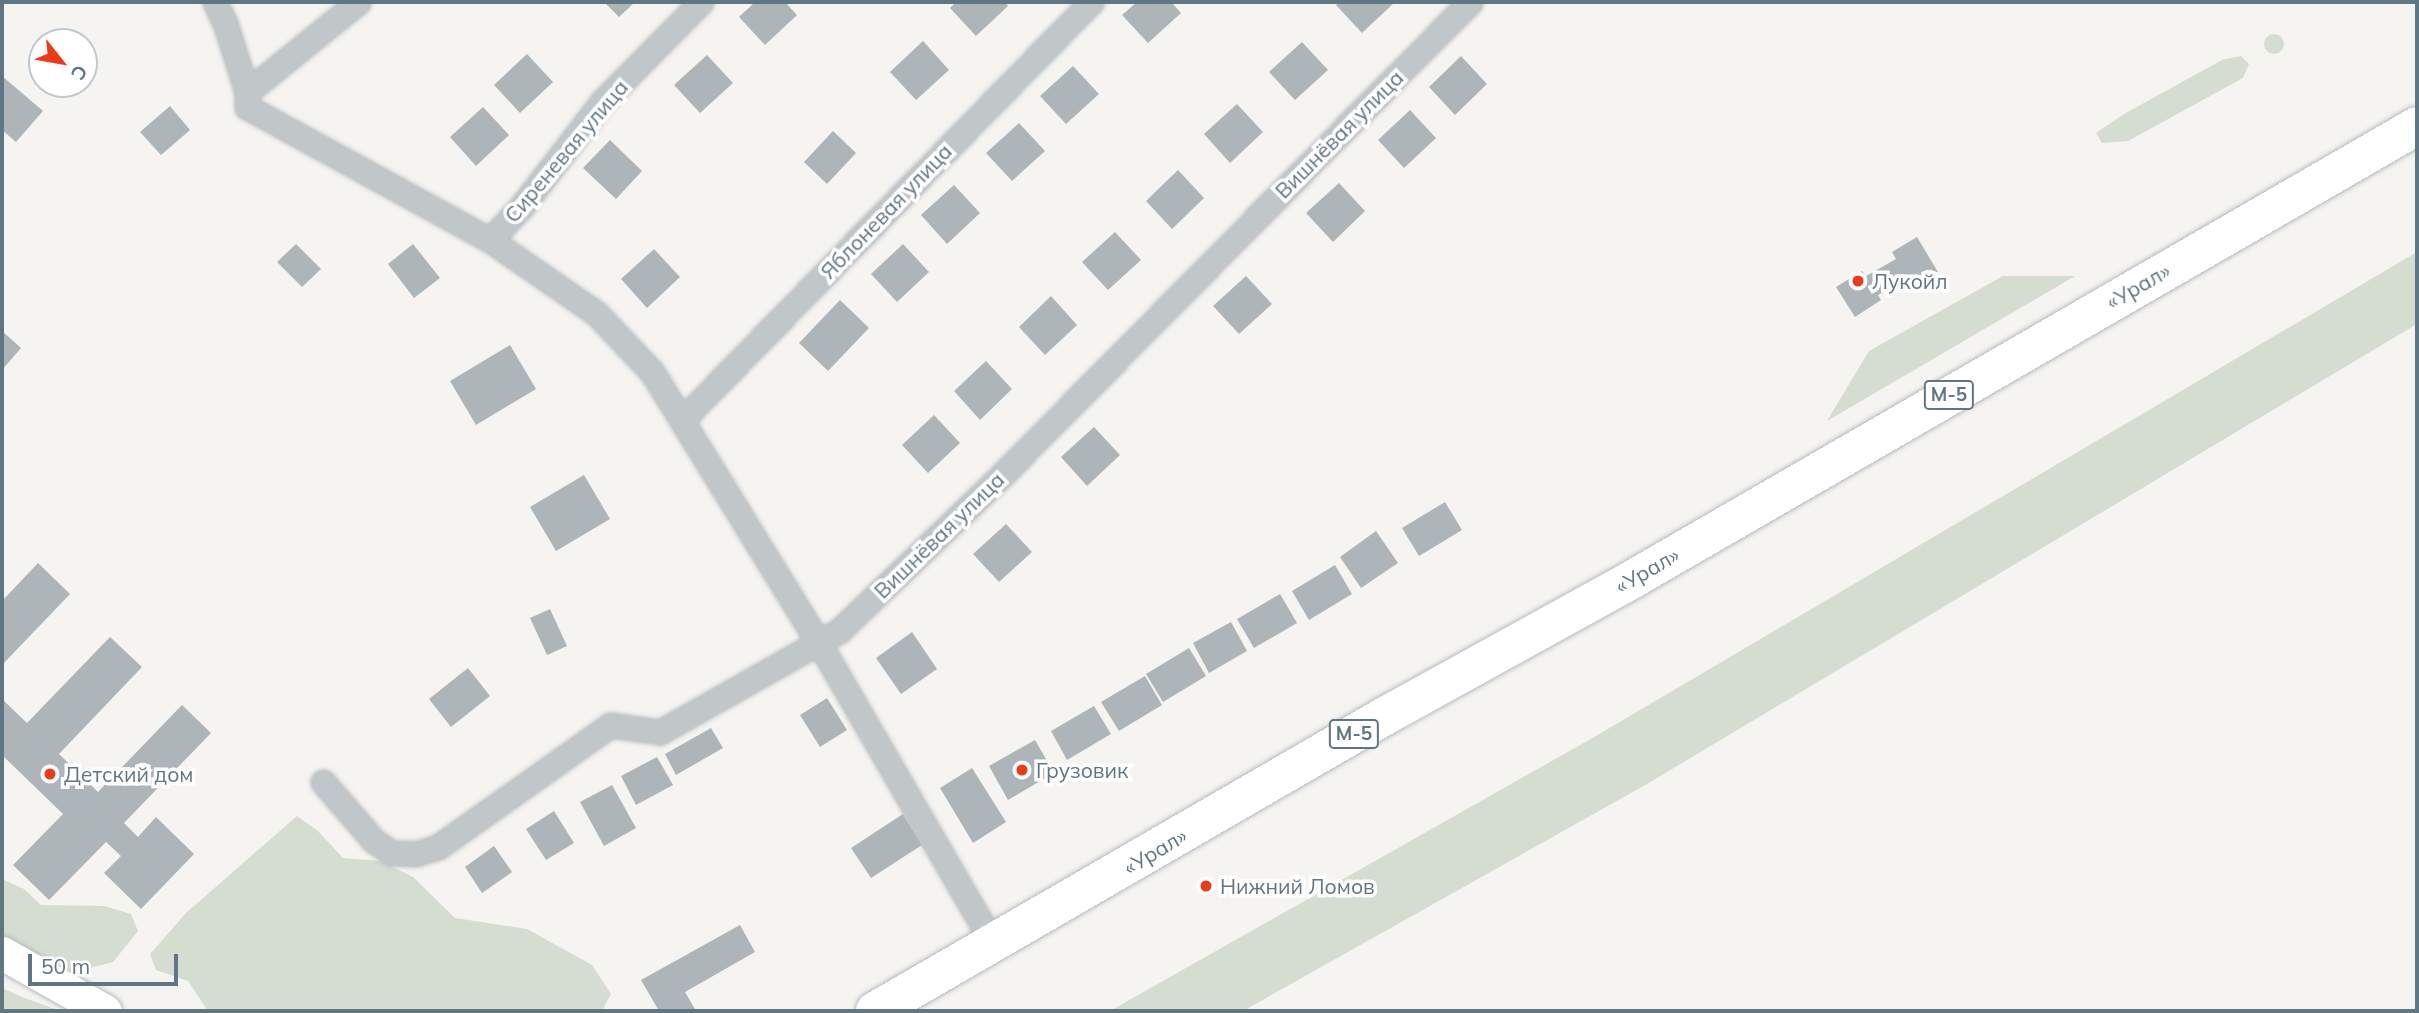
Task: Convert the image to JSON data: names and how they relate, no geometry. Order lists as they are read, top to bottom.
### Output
{
  "streets": {
    "highway": ["«Урал»", "М-5"],
    "street": ["Вишнёвая улица", "Сиреневая улица", "Яблоневая улица"]
  },
  "places": [
    "Лукойл",
    "Грузовик",
    "Детский дом",
    "Нижний Ломов"
  ],
  "scale_bar": "50 m",
  "north": "bottom right"
}
